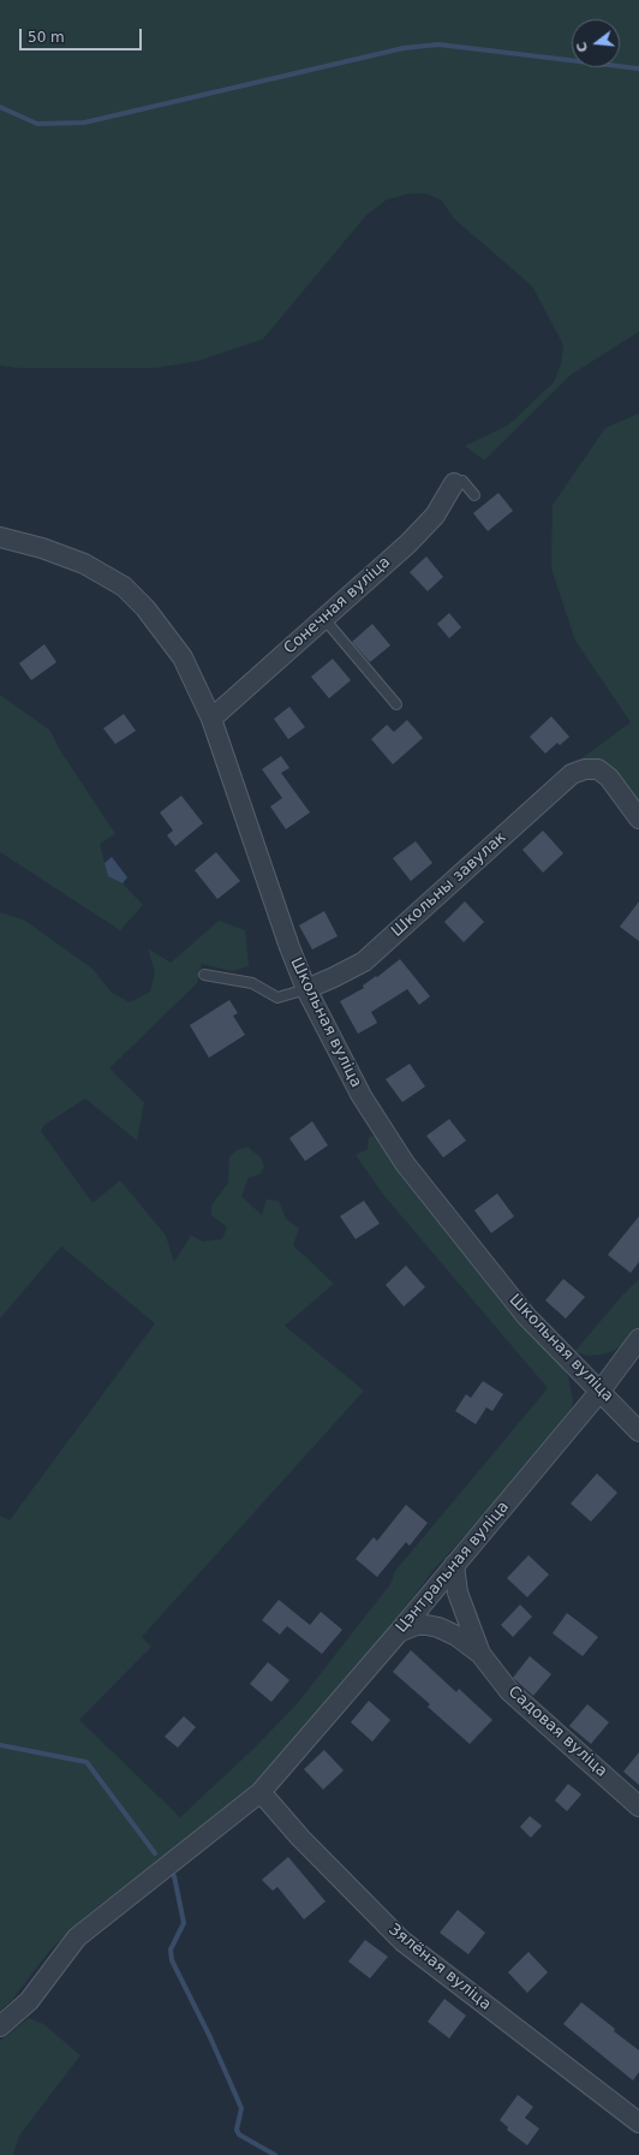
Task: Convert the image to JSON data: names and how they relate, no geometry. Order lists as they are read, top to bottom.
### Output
{
  "streets": {
    "street": [
      "Сонечная вуліца",
      "Школьны завулак",
      "Школьная вуліца",
      "Цэнтральная вуліца",
      "Садовая вуліца",
      "Зялёная вуліца"
    ]
  },
  "crossings": [
    ["Сонечная вуліца", "Школьная вуліца"],
    ["Школьны завулак", "Школьная вуліца"],
    ["Школьная вуліца", "Цэнтральная вуліца"],
    ["Цэнтральная вуліца", "Садовая вуліца"],
    ["Цэнтральная вуліца", "Зялёная вуліца"]
  ],
  "scale_bar": "50 m",
  "north": "left"
}
